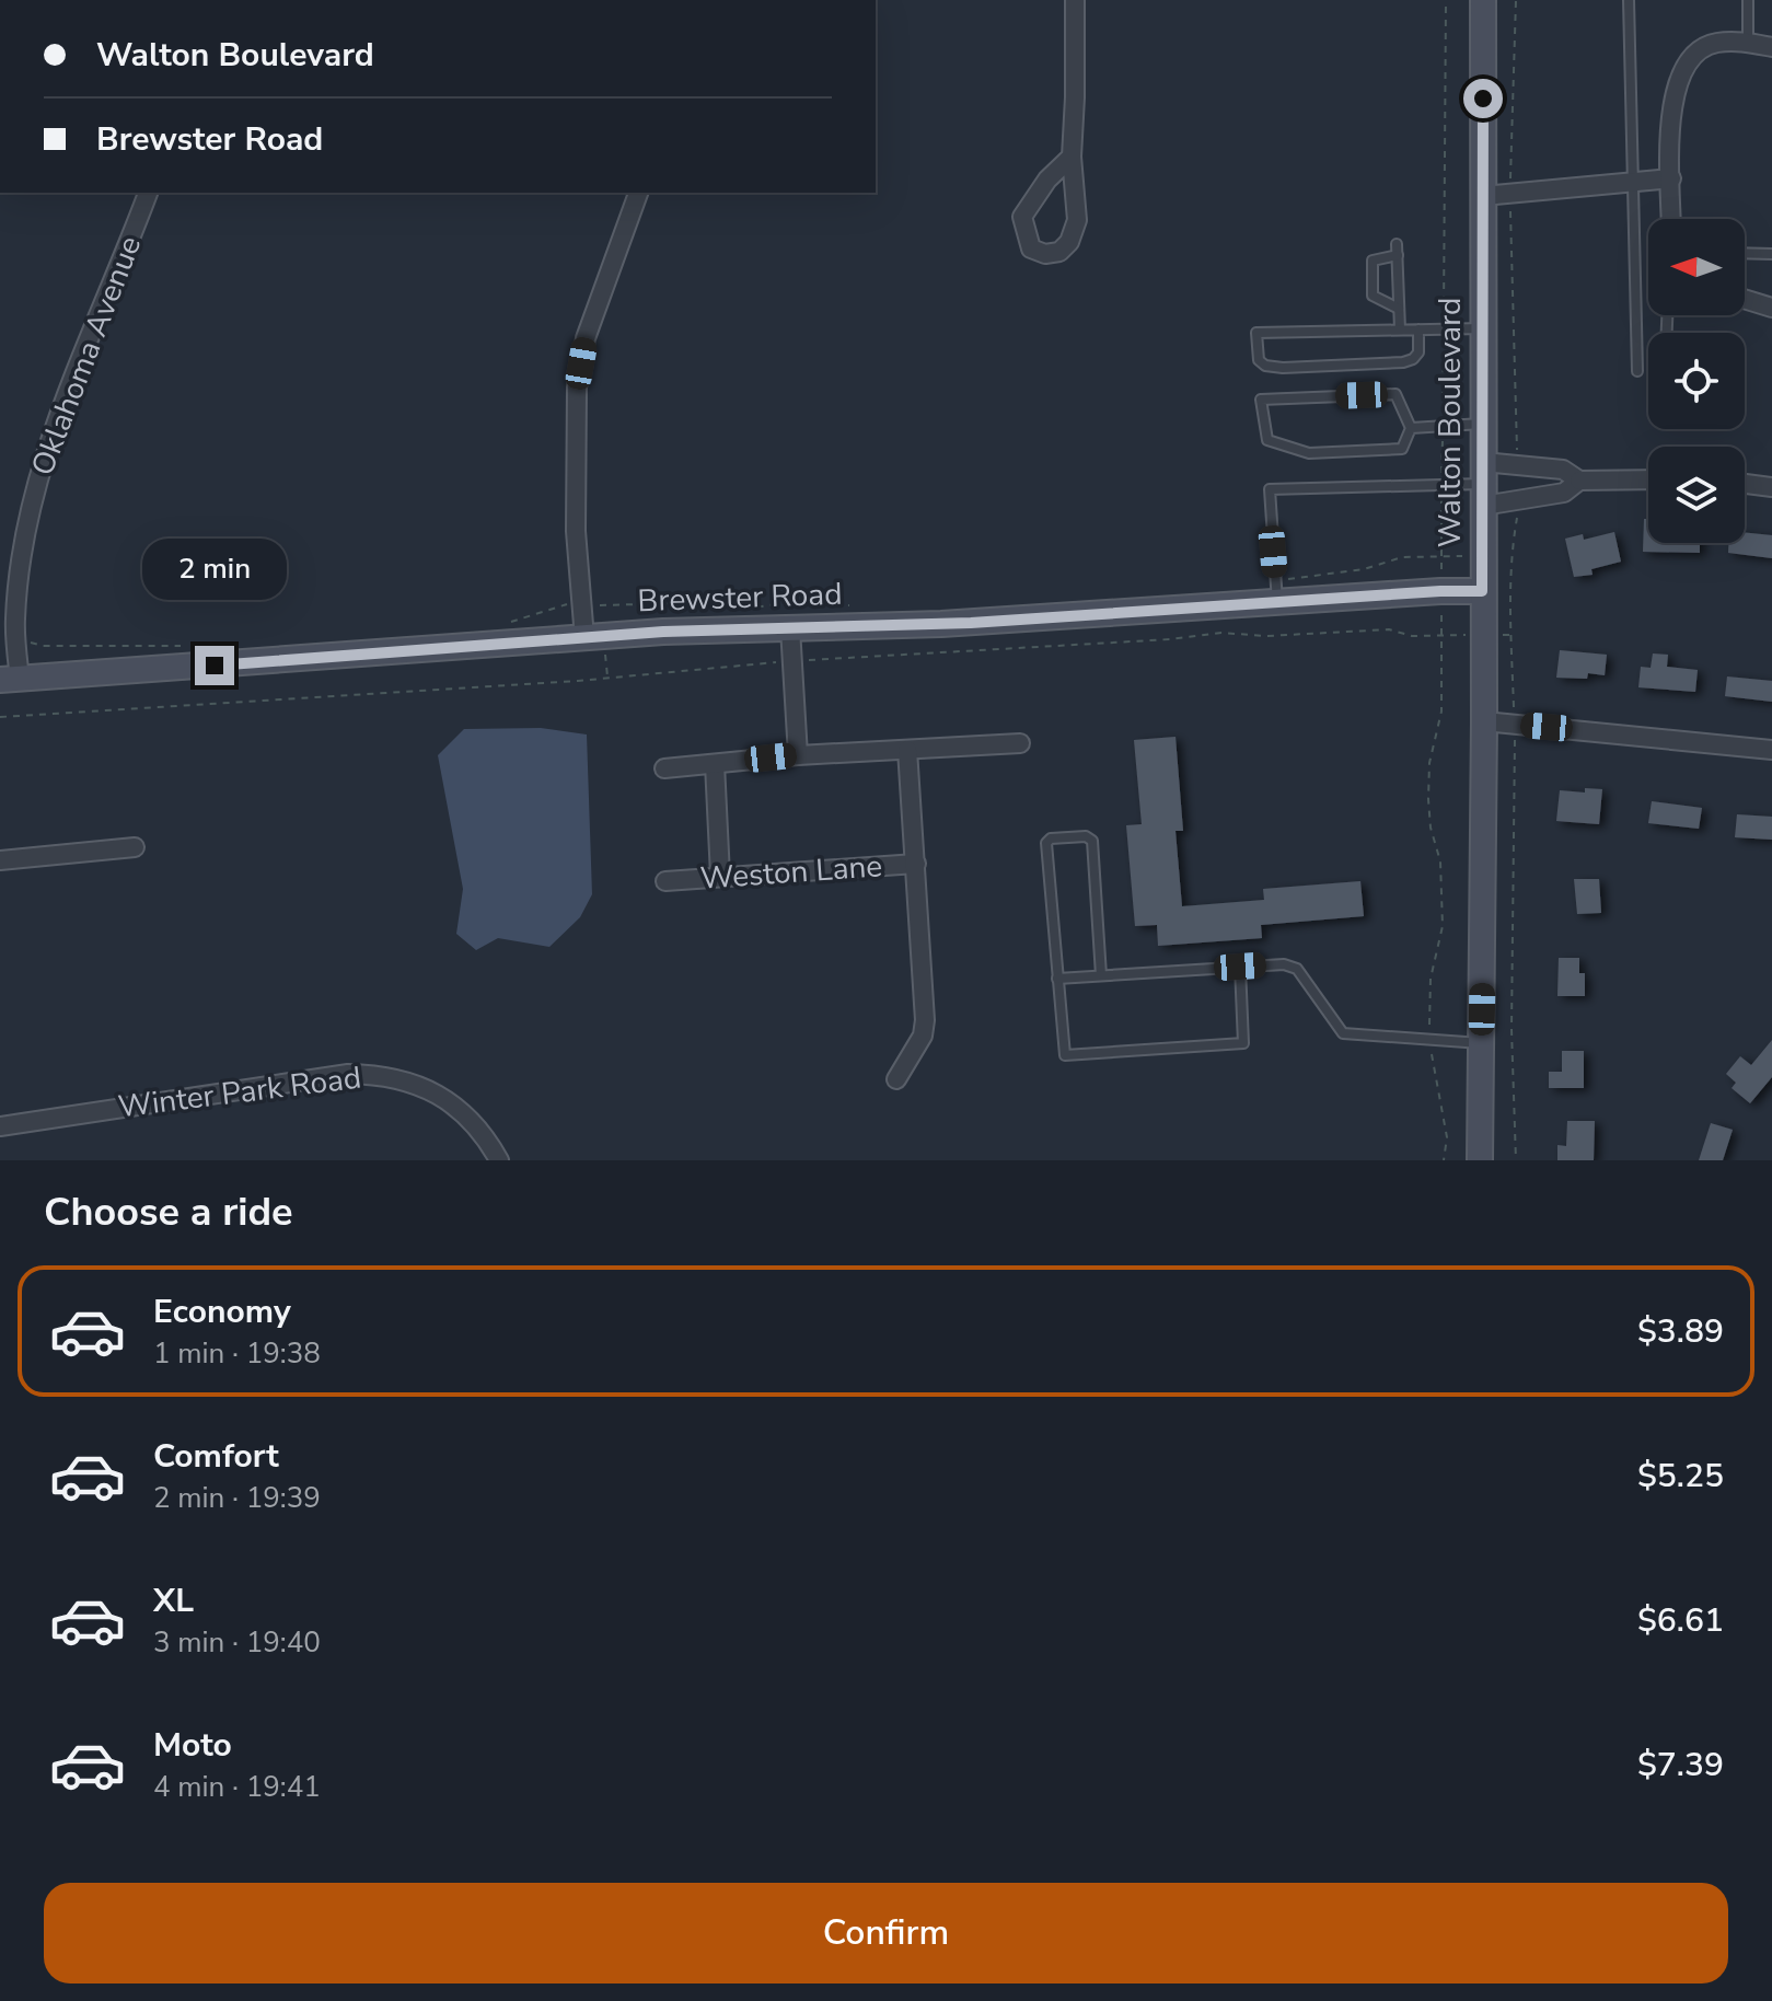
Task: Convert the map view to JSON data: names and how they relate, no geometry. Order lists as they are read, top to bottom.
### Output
{
  "streets": {
    "street": [
      "Oklahoma Avenue",
      "Walton Boulevard",
      "Brewster Road",
      "Weston Lane",
      "Winter Park Road"
    ]
  },
  "crossings": [
    ["Oklahoma Avenue", "Brewster Road"],
    ["Walton Boulevard", "Brewster Road"]
  ],
  "north": "left",
  "page": {
    "banner": ["Walton Boulevard", "Brewster Road"],
    "bubble": "2 min",
    "heading": "Choose a ride",
    "list": [
      {
        "name": "Economy",
        "note": "1 min · 19:38",
        "value": "$3.89"
      },
      {
        "name": "Comfort",
        "note": "2 min · 19:39",
        "value": "$5.25"
      },
      {
        "name": "XL",
        "note": "3 min · 19:40",
        "value": "$6.61"
      },
      {
        "name": "Moto",
        "note": "4 min · 19:41",
        "value": "$7.39"
      }
    ],
    "buttons": "Confirm"
  }
}
